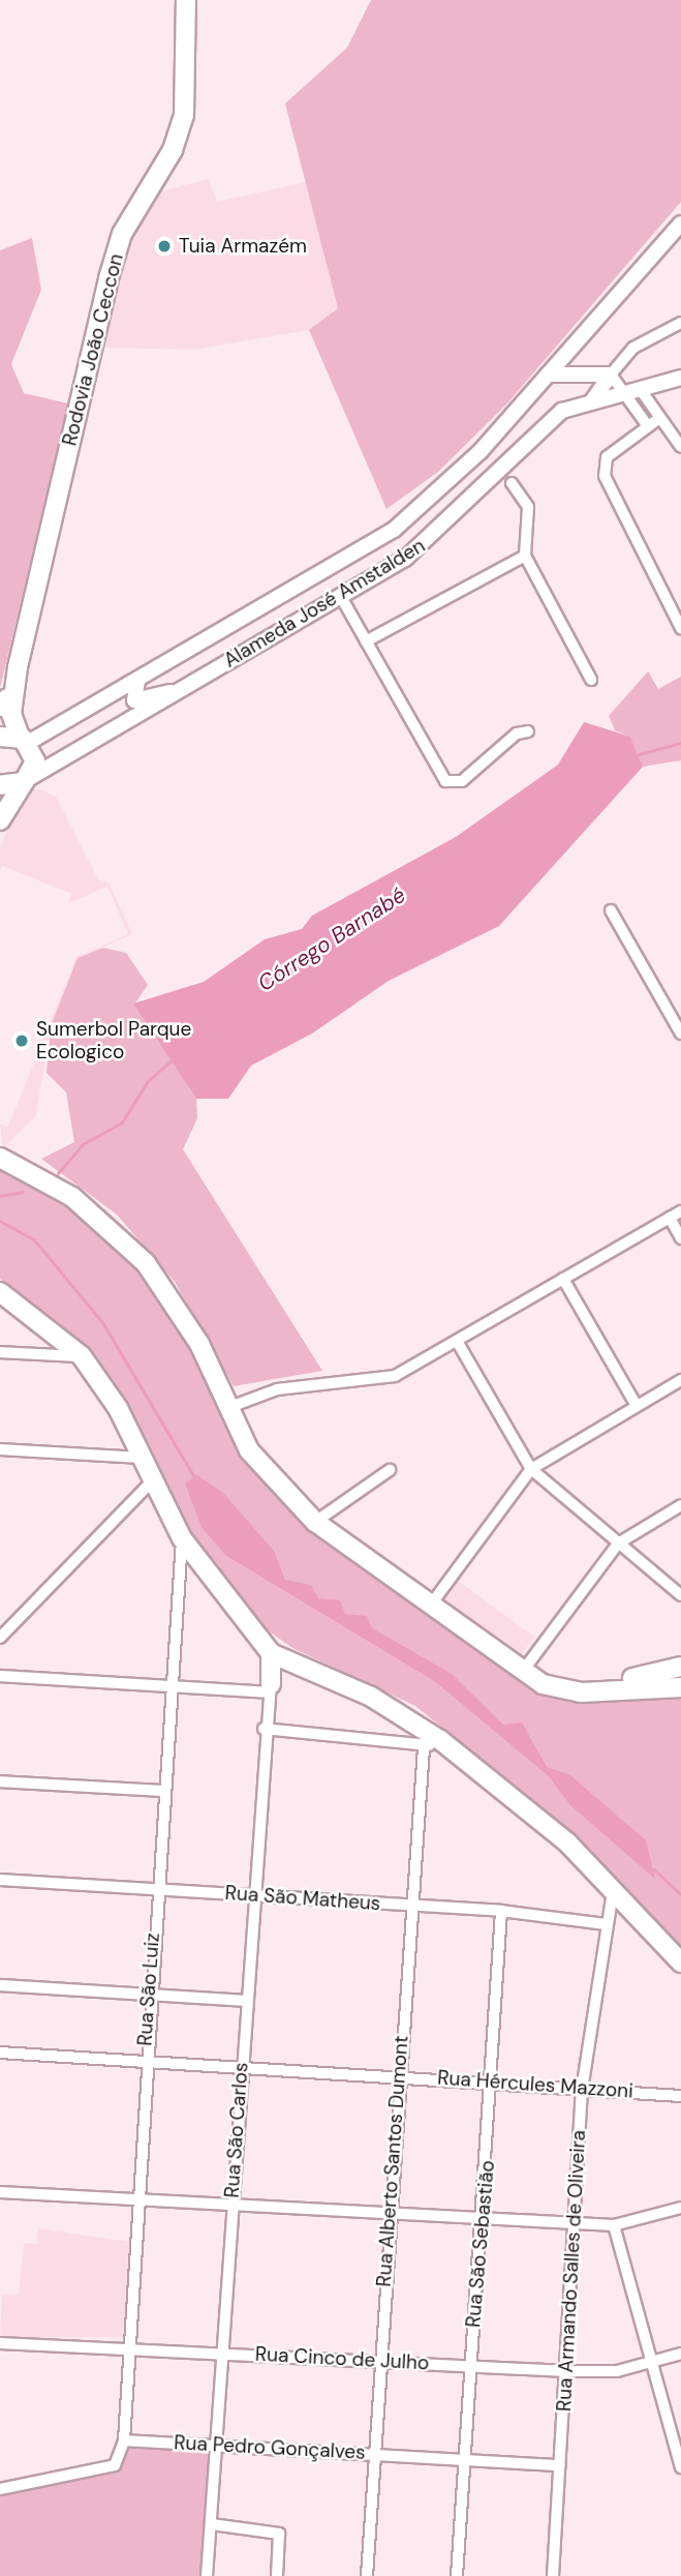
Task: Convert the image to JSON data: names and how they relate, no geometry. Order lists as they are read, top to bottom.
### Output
{
  "streets": {
    "main road": ["Rodovia João Ceccon"],
    "street": [
      "Alameda José Amstalden",
      "Rua São Matheus",
      "Rua São Luiz",
      "Rua Hércules Mazzoni",
      "Rua São Carlos",
      "Rua Alberto Santos Dumont",
      "Rua São Sebastião",
      "Rua Armando Salles de Oliveira",
      "Rua Cinco de Julho",
      "Rua Pedro Gonçalves"
    ]
  },
  "crossings": [
    ["Rua São Matheus", "Rua São Luiz"],
    ["Rua São Matheus", "Rua São Carlos"],
    ["Rua São Matheus", "Rua Alberto Santos Dumont"],
    ["Rua São Matheus", "Rua São Sebastião"],
    ["Rua São Matheus", "Rua Armando Salles de Oliveira"],
    ["Rua São Luiz", "Rua Hércules Mazzoni"],
    ["Rua São Luiz", "Rua Cinco de Julho"],
    ["Rua São Luiz", "Rua Pedro Gonçalves"],
    ["Rua Hércules Mazzoni", "Rua São Carlos"],
    ["Rua Hércules Mazzoni", "Rua Alberto Santos Dumont"],
    ["Rua Hércules Mazzoni", "Rua São Sebastião"],
    ["Rua Hércules Mazzoni", "Rua Armando Salles de Oliveira"],
    ["Rua São Carlos", "Rua Cinco de Julho"],
    ["Rua São Carlos", "Rua Pedro Gonçalves"],
    ["Rua Alberto Santos Dumont", "Rua Cinco de Julho"],
    ["Rua Alberto Santos Dumont", "Rua Pedro Gonçalves"],
    ["Rua São Sebastião", "Rua Cinco de Julho"],
    ["Rua São Sebastião", "Rua Pedro Gonçalves"],
    ["Rua Armando Salles de Oliveira", "Rua Cinco de Julho"],
    ["Rua Armando Salles de Oliveira", "Rua Pedro Gonçalves"]
  ],
  "water": ["Córrego Barnabé"],
  "places": ["Tuia Armazém", "Sumerbol Parque Ecologico"]
}
